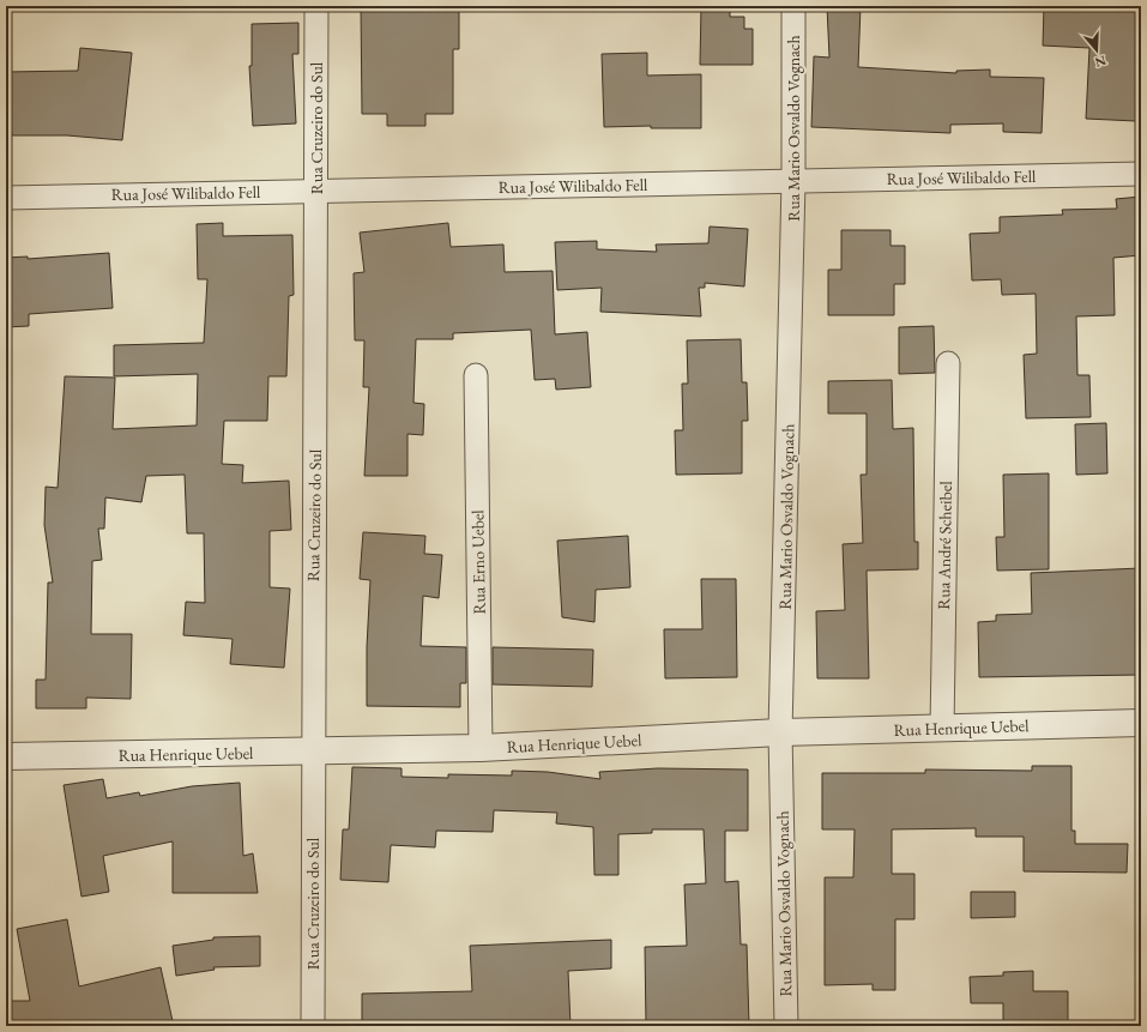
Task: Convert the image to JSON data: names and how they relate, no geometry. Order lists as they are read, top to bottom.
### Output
{
  "streets": {
    "street": [
      "Rua Cruzeiro do Sul",
      "Rua Mario Osvaldo Vognach",
      "Rua José Wilibaldo Fell",
      "Rua André Scheibel",
      "Rua Erno Uebel",
      "Rua Henrique Uebel"
    ]
  },
  "crossings": [
    ["Rua Cruzeiro do Sul", "Rua José Wilibaldo Fell"],
    ["Rua Cruzeiro do Sul", "Rua Henrique Uebel"],
    ["Rua Mario Osvaldo Vognach", "Rua José Wilibaldo Fell"],
    ["Rua Mario Osvaldo Vognach", "Rua Henrique Uebel"],
    ["Rua André Scheibel", "Rua Henrique Uebel"],
    ["Rua Erno Uebel", "Rua Henrique Uebel"]
  ],
  "north": "bottom"
}
